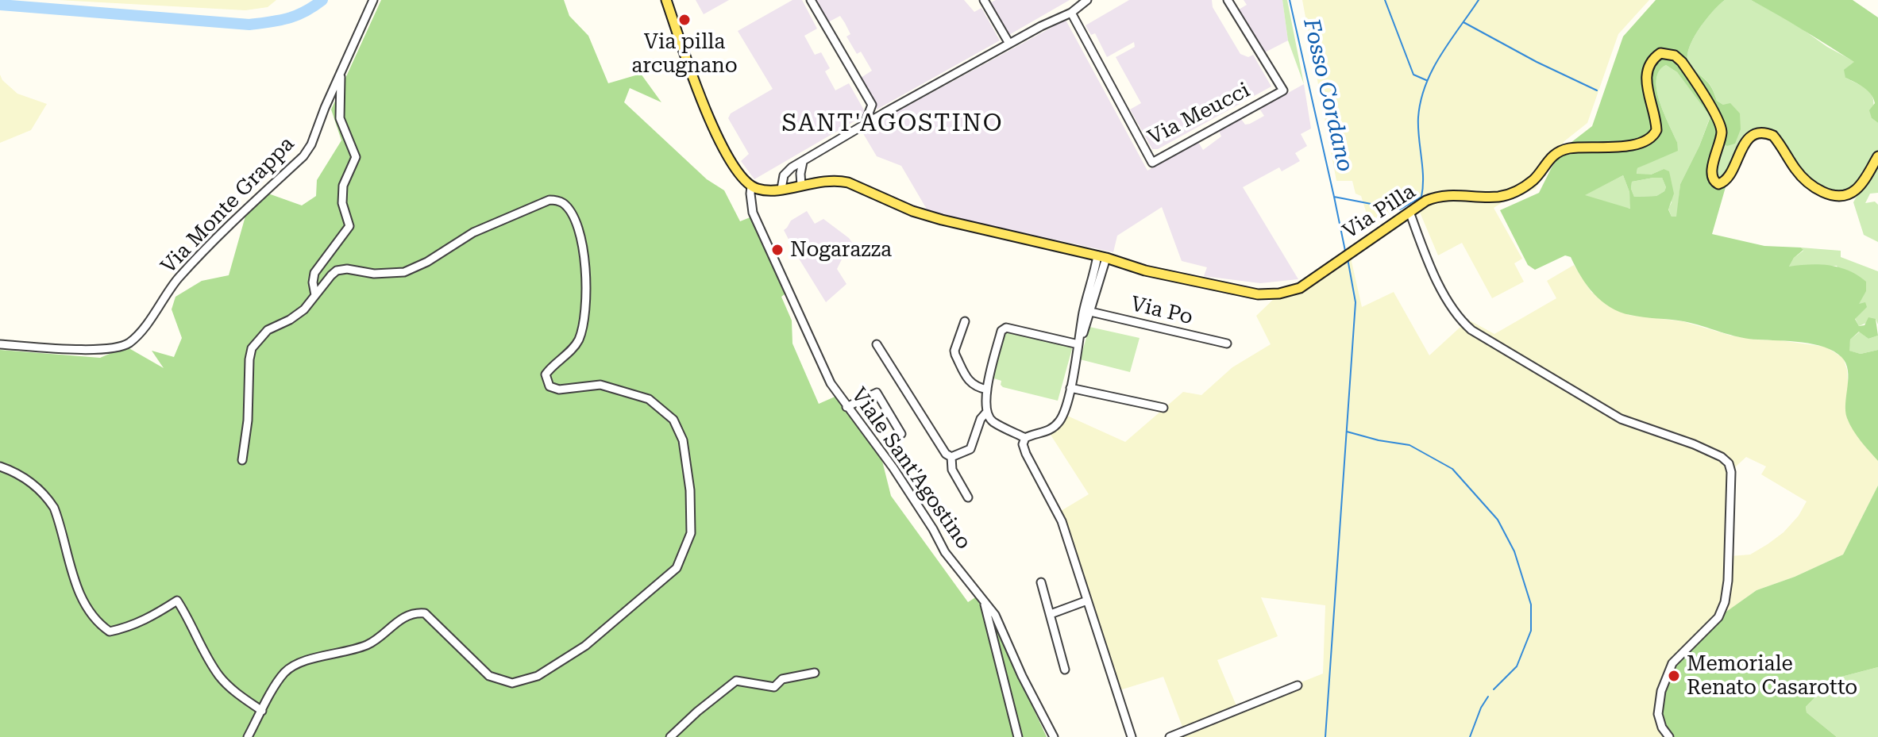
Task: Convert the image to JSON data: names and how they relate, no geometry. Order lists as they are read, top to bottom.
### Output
{
  "streets": {
    "main road": ["Via Pilla"],
    "street": [
      "Via Meucci",
      "Via Monte Grappa",
      "Via Po",
      "Viale Sant'Agostino"
    ]
  },
  "crossings": [
    ["Via Pilla", "Viale Sant'Agostino"]
  ],
  "districts": ["SANT'AGOSTINO"],
  "water": ["Fosso Cordano"],
  "places": ["Via pilla arcugnano", "Nogarazza", "Memoriale Renato Casarotto"]
}
